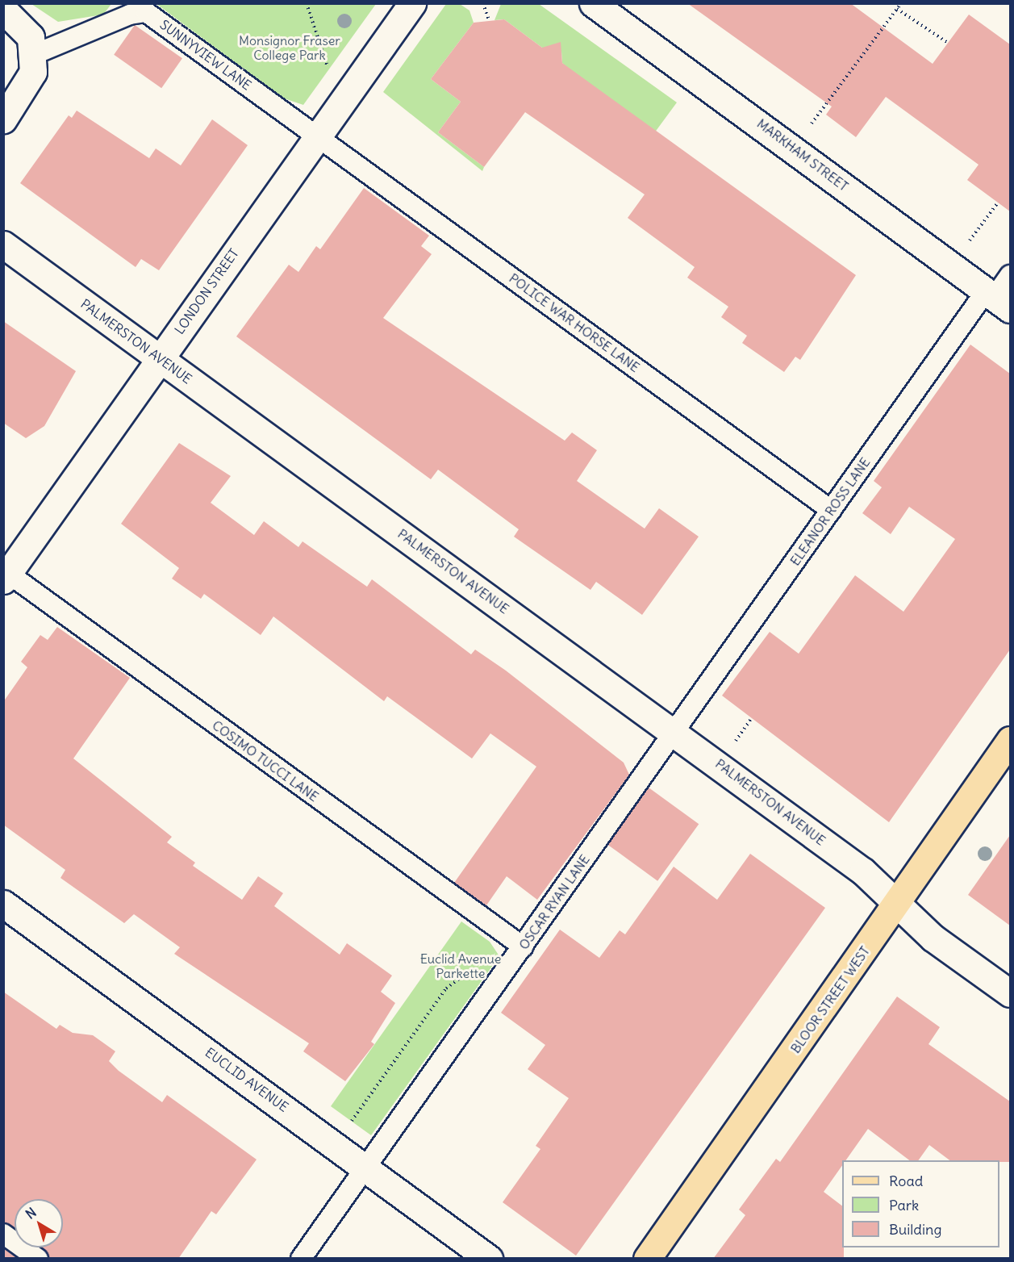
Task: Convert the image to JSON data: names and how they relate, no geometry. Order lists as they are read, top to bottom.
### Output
{
  "streets": {
    "main road": ["BLOOR STREET WEST"],
    "street": [
      "MARKHAM STREET",
      "LONDON STREET",
      "PALMERSTON AVENUE",
      "EUCLID AVENUE"
    ],
    "lane": [
      "SUNNYVIEW LANE",
      "POLICE WAR HORSE LANE",
      "ELEANOR ROSS LANE",
      "COSIMO TUCCI LANE",
      "OSCAR RYAN LANE"
    ]
  },
  "crossings": [
    ["SUNNYVIEW LANE", "LONDON STREET"],
    ["SUNNYVIEW LANE", "POLICE WAR HORSE LANE"],
    ["MARKHAM STREET", "ELEANOR ROSS LANE"],
    ["LONDON STREET", "POLICE WAR HORSE LANE"],
    ["LONDON STREET", "PALMERSTON AVENUE"],
    ["LONDON STREET", "COSIMO TUCCI LANE"],
    ["POLICE WAR HORSE LANE", "ELEANOR ROSS LANE"],
    ["PALMERSTON AVENUE", "ELEANOR ROSS LANE"],
    ["PALMERSTON AVENUE", "OSCAR RYAN LANE"],
    ["PALMERSTON AVENUE", "BLOOR STREET WEST"],
    ["ELEANOR ROSS LANE", "OSCAR RYAN LANE"],
    ["COSIMO TUCCI LANE", "OSCAR RYAN LANE"],
    ["OSCAR RYAN LANE", "EUCLID AVENUE"]
  ],
  "parks": ["Monsignor Fraser College Park", "Euclid Avenue Parkette"],
  "legend": ["Road", "Park", "Building"],
  "north": "top left"
}
